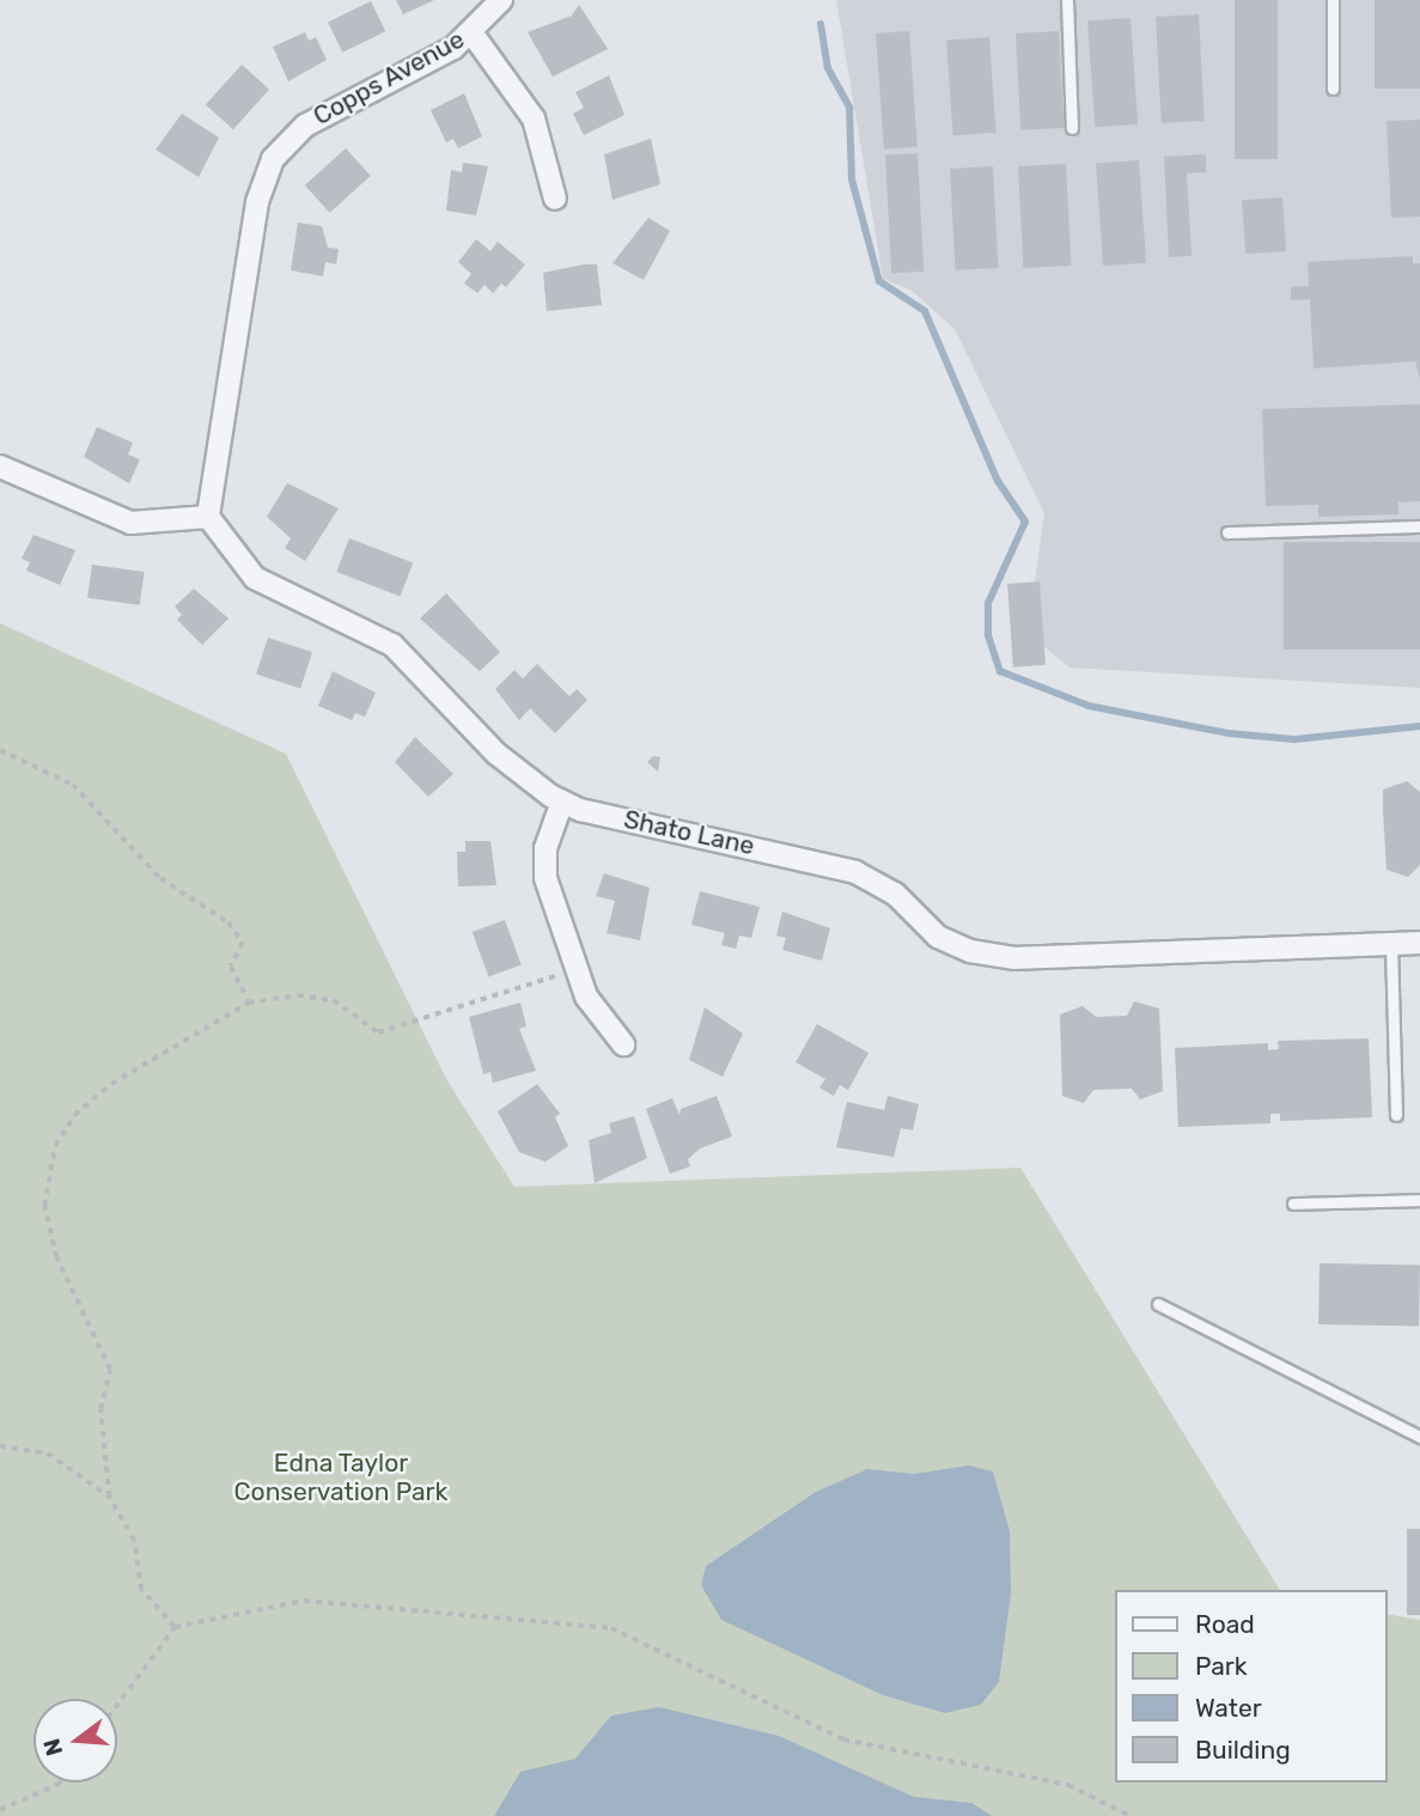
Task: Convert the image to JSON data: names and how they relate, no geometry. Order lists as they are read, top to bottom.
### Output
{
  "streets": {
    "street": ["Copps Avenue", "Shato Lane"]
  },
  "crossings": [
    ["Copps Avenue", "Shato Lane"]
  ],
  "parks": ["Edna Taylor Conservation Park"],
  "legend": [
    "Road",
    "Park",
    "Water",
    "Building"
  ],
  "north": "left"
}
